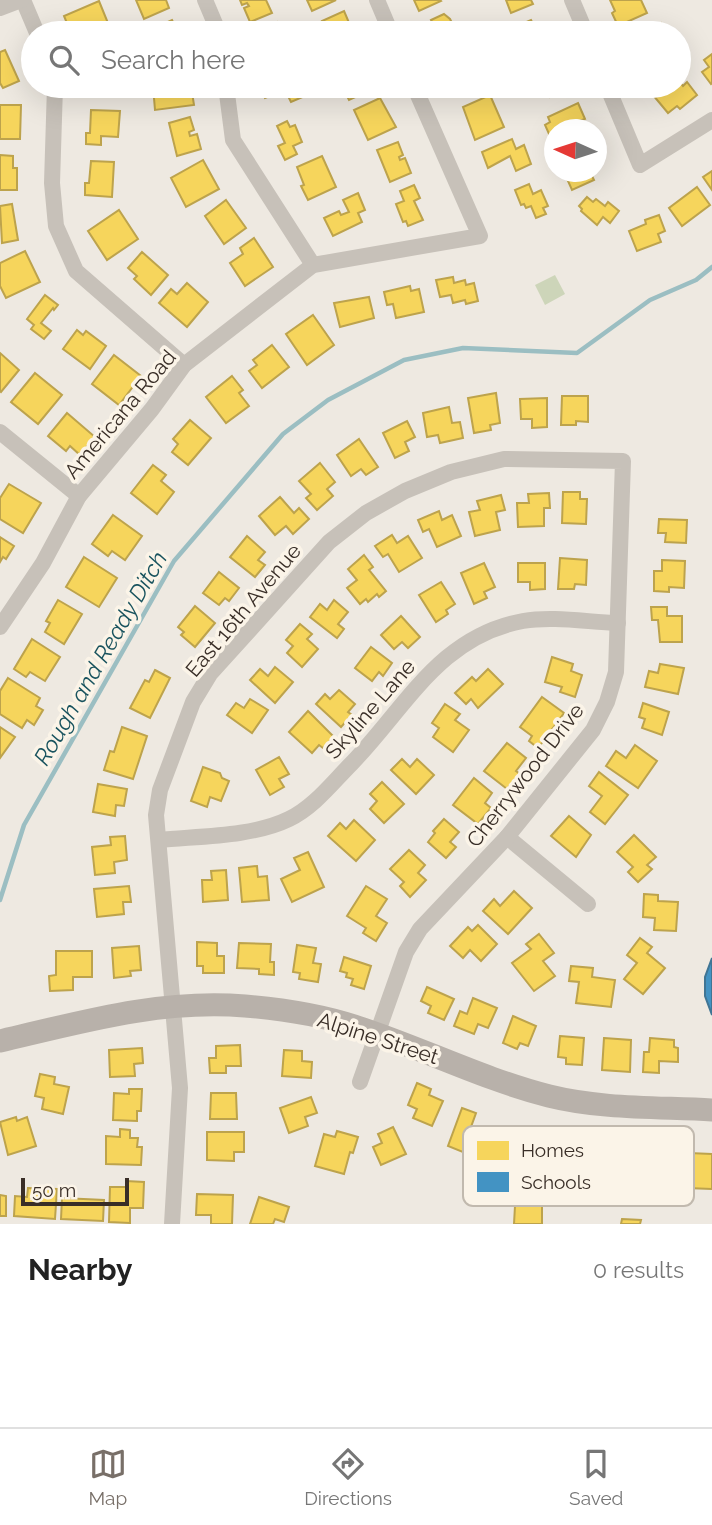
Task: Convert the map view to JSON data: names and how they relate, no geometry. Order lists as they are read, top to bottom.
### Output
{
  "streets": {
    "street": [
      "Americana Road",
      "East 16th Avenue",
      "Skyline Lane",
      "Cherrywood Drive",
      "Alpine Street"
    ]
  },
  "crossings": [
    ["East 16th Avenue", "Skyline Lane"],
    ["East 16th Avenue", "Cherrywood Drive"],
    ["East 16th Avenue", "Alpine Street"],
    ["Skyline Lane", "Cherrywood Drive"],
    ["Cherrywood Drive", "Alpine Street"]
  ],
  "water": ["Rough and Ready Ditch"],
  "legend": ["Homes", "Schools"],
  "scale_bar": "50 m",
  "north": "left",
  "page": {
    "search": "Search here",
    "scale": "50 m",
    "heading": ["Nearby", "0 results"],
    "nav": ["Map", "Directions", "Saved"]
  }
}
